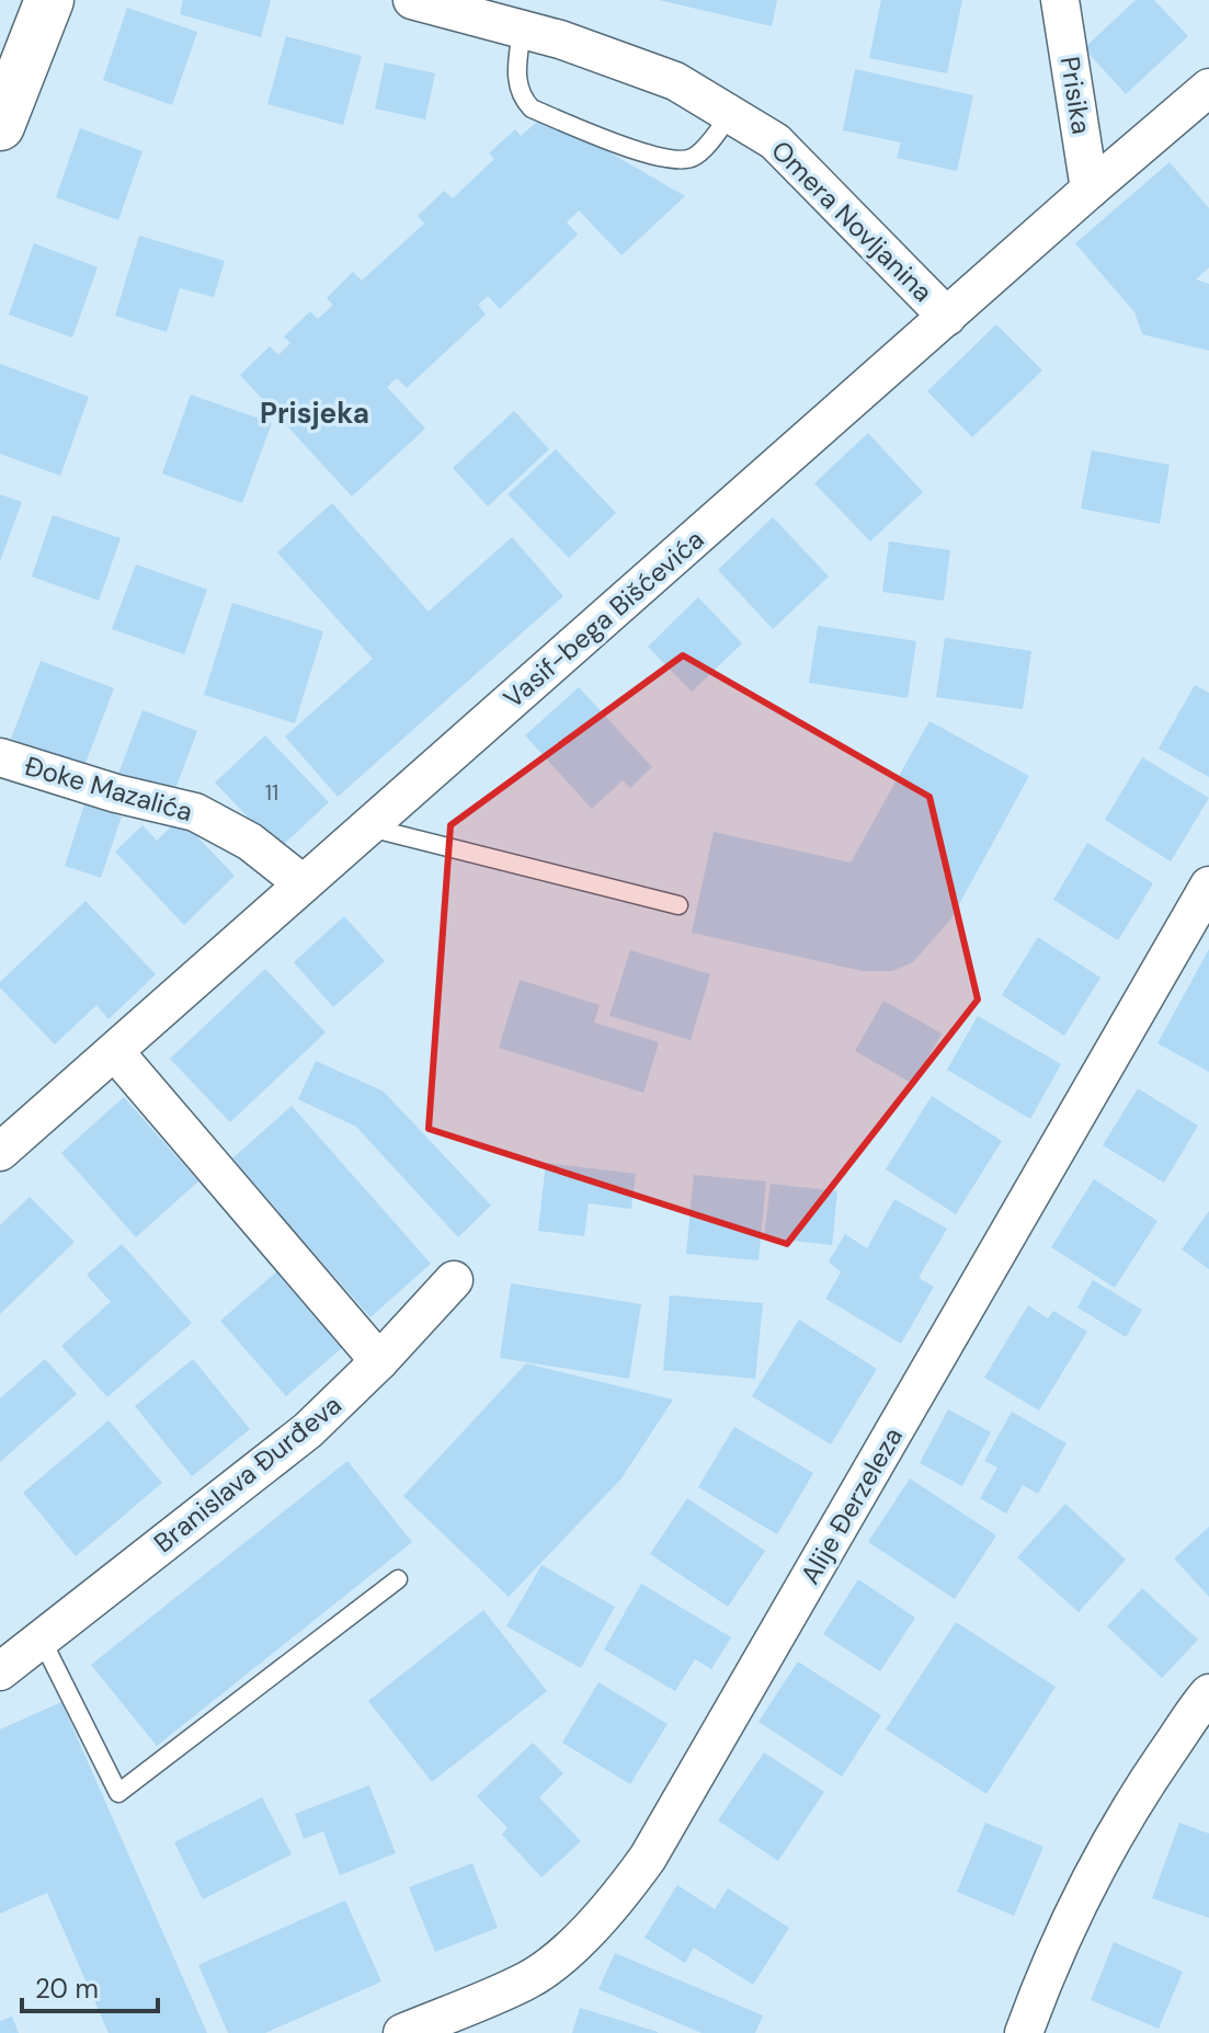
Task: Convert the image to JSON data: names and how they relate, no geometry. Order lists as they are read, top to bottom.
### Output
{
  "streets": {
    "street": [
      "Prisika",
      "Omera Novljanina",
      "Vasif-bega Bišćevića",
      "Đoke Mazalića",
      "Branislava Đurđeva",
      "Alije Đerzeleza"
    ]
  },
  "crossings": [
    ["Prisika", "Vasif-bega Bišćevića"],
    ["Omera Novljanina", "Vasif-bega Bišćevića"],
    ["Vasif-bega Bišćevića", "Đoke Mazalića"]
  ],
  "districts": ["Prisjeka"],
  "house_numbers": ["11"],
  "scale_bar": "20 m"
}
